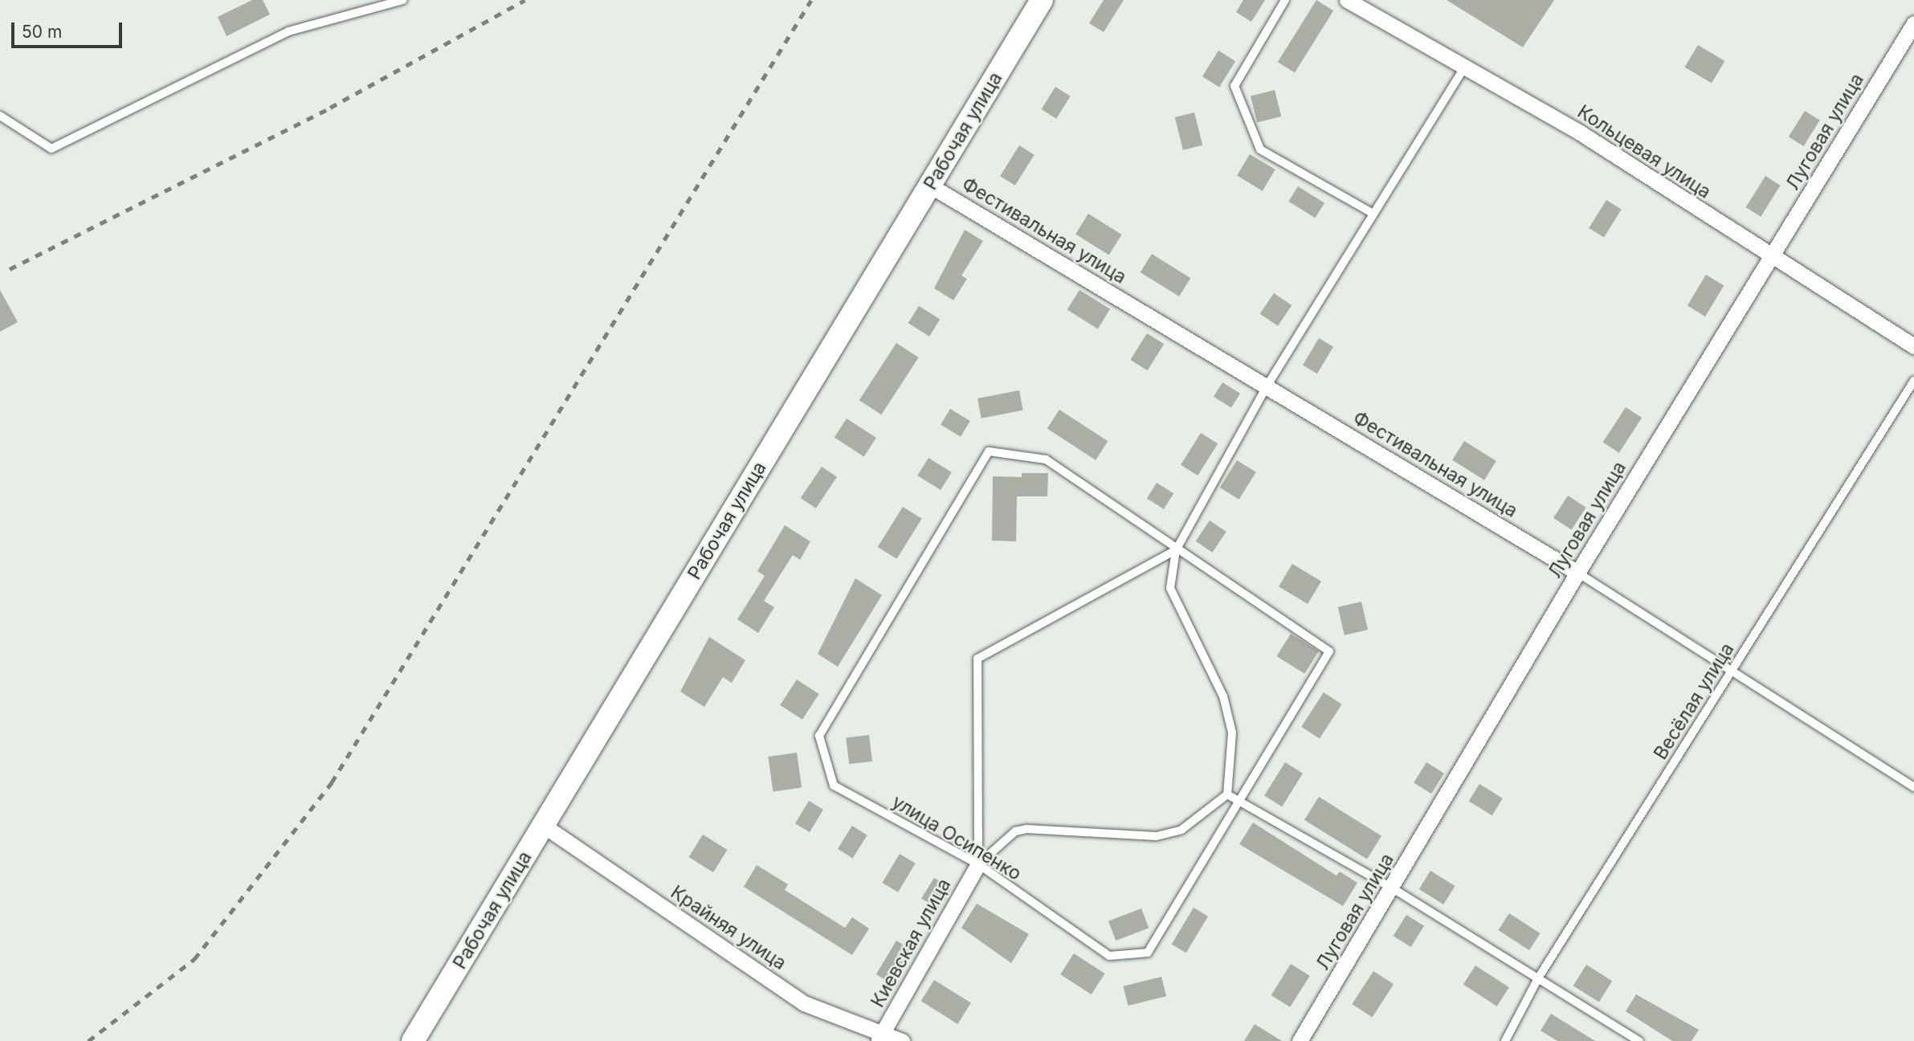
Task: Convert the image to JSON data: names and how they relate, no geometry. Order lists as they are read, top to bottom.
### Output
{
  "streets": {
    "main road": ["Рабочая улица"],
    "street": [
      "Луговая улица",
      "Кольцевая улица",
      "Фестивальная улица",
      "Крайняя улица",
      "Киевская улица"
    ],
    "lane": ["Весёлая улица", "улица Осипенко"]
  },
  "crossings": [
    ["Рабочая улица", "Фестивальная улица"],
    ["Рабочая улица", "Крайняя улица"],
    ["Луговая улица", "Кольцевая улица"],
    ["Луговая улица", "Фестивальная улица"],
    ["Фестивальная улица", "Весёлая улица"],
    ["улица Осипенко", "Киевская улица"],
    ["Крайняя улица", "Киевская улица"]
  ],
  "scale_bar": "50 m"
}
